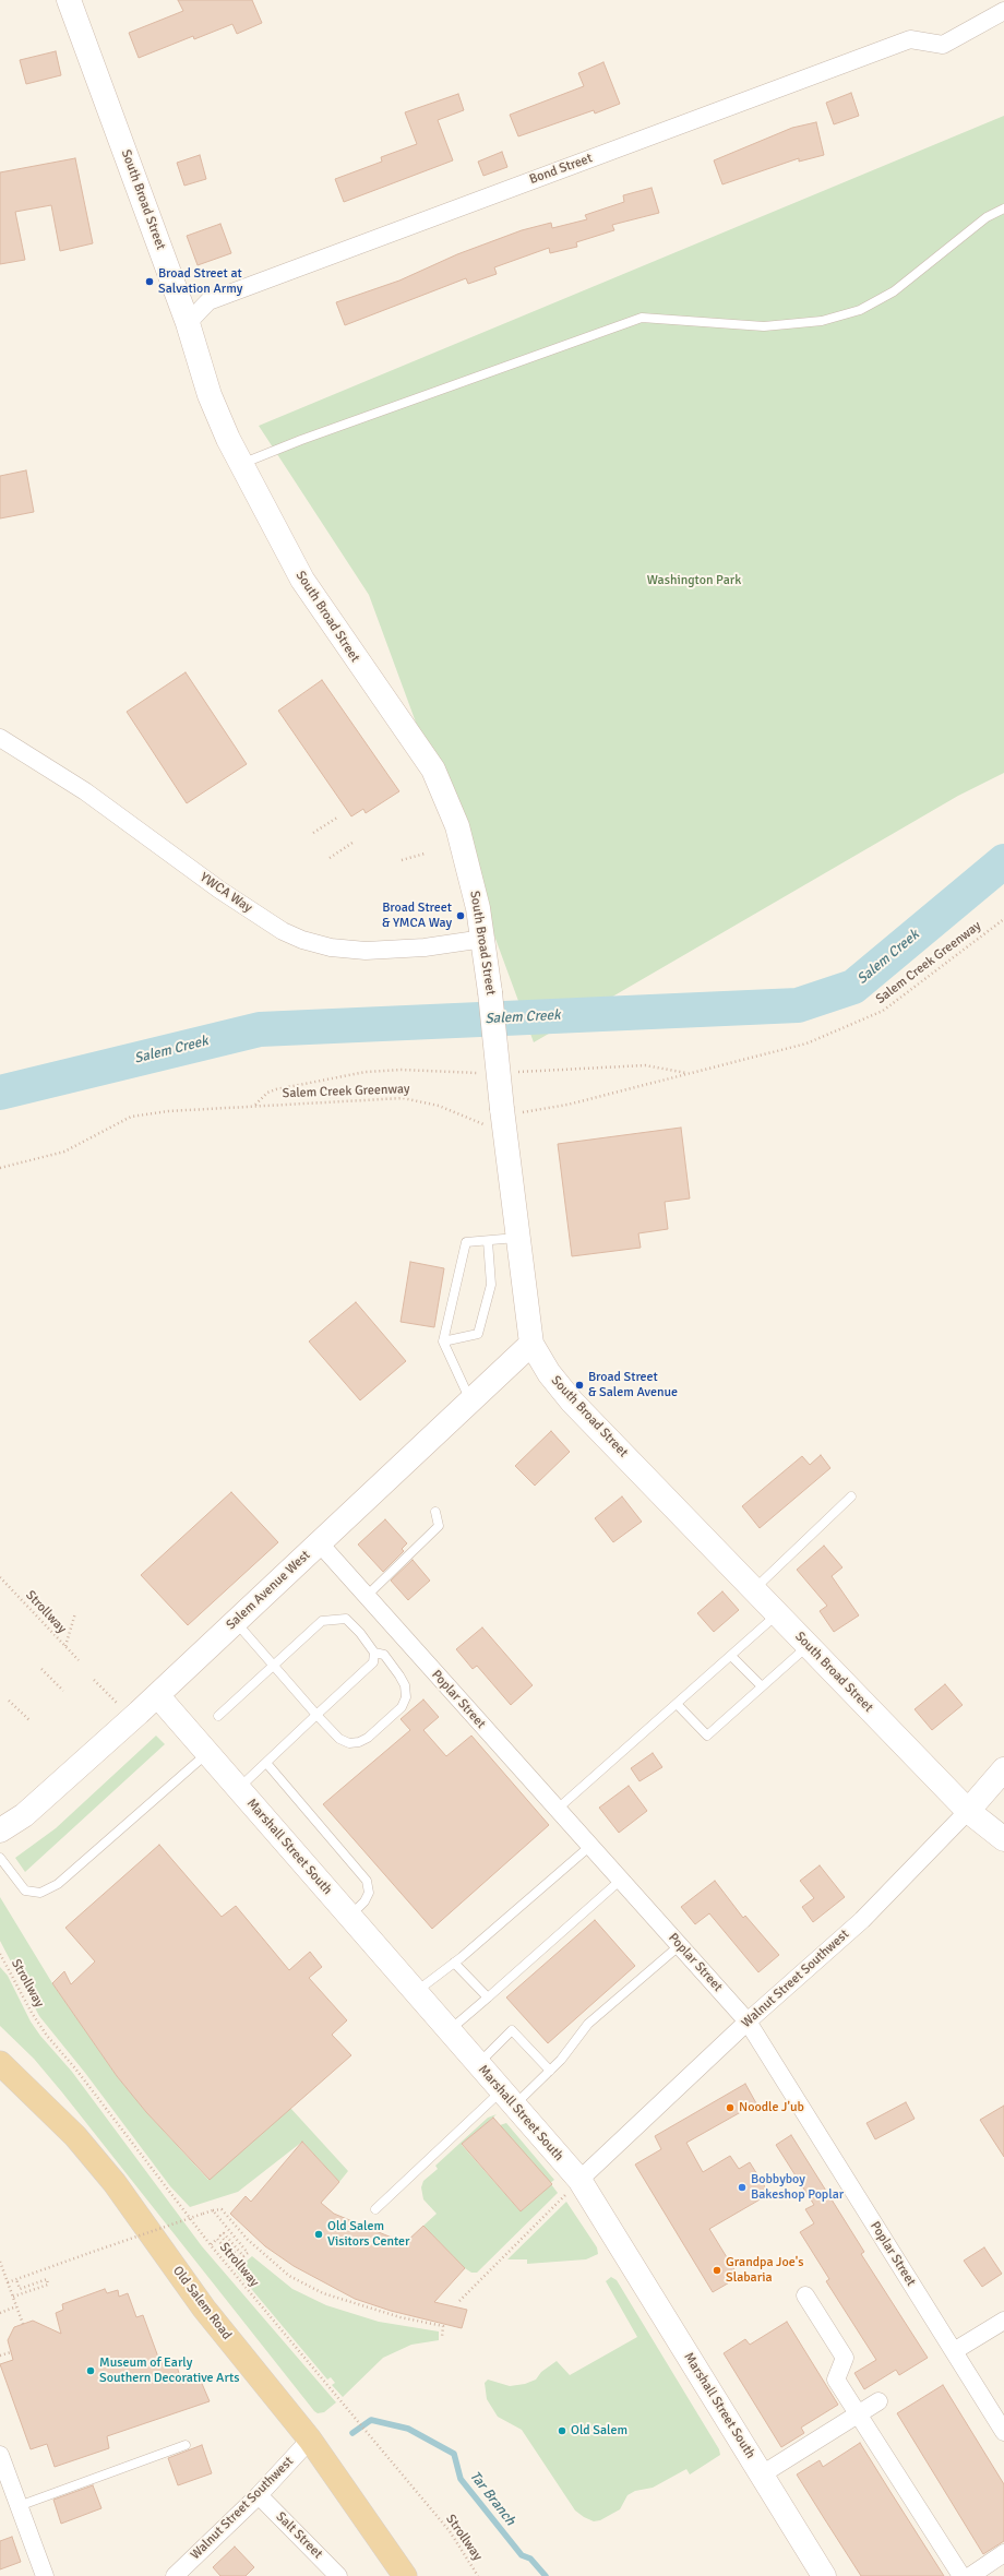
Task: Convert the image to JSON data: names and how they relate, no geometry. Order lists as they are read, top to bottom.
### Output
{
  "streets": {
    "main road": ["Old Salem Road"],
    "street": [
      "Bond Street",
      "South Broad Street",
      "YWCA Way",
      "Salem Avenue West",
      "Poplar Street",
      "Marshall Street South",
      "Walnut Street Southwest",
      "Salt Street"
    ],
    "path": ["Salem Creek Greenway", "Strollway"]
  },
  "crossings": [
    ["Bond Street", "South Broad Street"],
    ["South Broad Street", "YWCA Way"],
    ["South Broad Street", "Salem Creek Greenway"],
    ["South Broad Street", "Salem Avenue West"],
    ["South Broad Street", "Walnut Street Southwest"],
    ["Salem Avenue West", "Poplar Street"],
    ["Salem Avenue West", "Marshall Street South"],
    ["Poplar Street", "Walnut Street Southwest"],
    ["Marshall Street South", "Walnut Street Southwest"],
    ["Walnut Street Southwest", "Old Salem Road"],
    ["Walnut Street Southwest", "Salt Street"]
  ],
  "water": ["Salem Creek", "Tar Branch"],
  "parks": ["Washington Park"],
  "places": [
    "Broad Street at Salvation Army",
    "Broad Street & YMCA Way",
    "Broad Street & Salem Avenue",
    "Noodle J'ub",
    "Bobbyboy Bakeshop Poplar",
    "Old Salem Visitors Center",
    "Grandpa Joe's Slabaria",
    "Museum of Early Southern Decorative Arts",
    "Old Salem"
  ]
}
